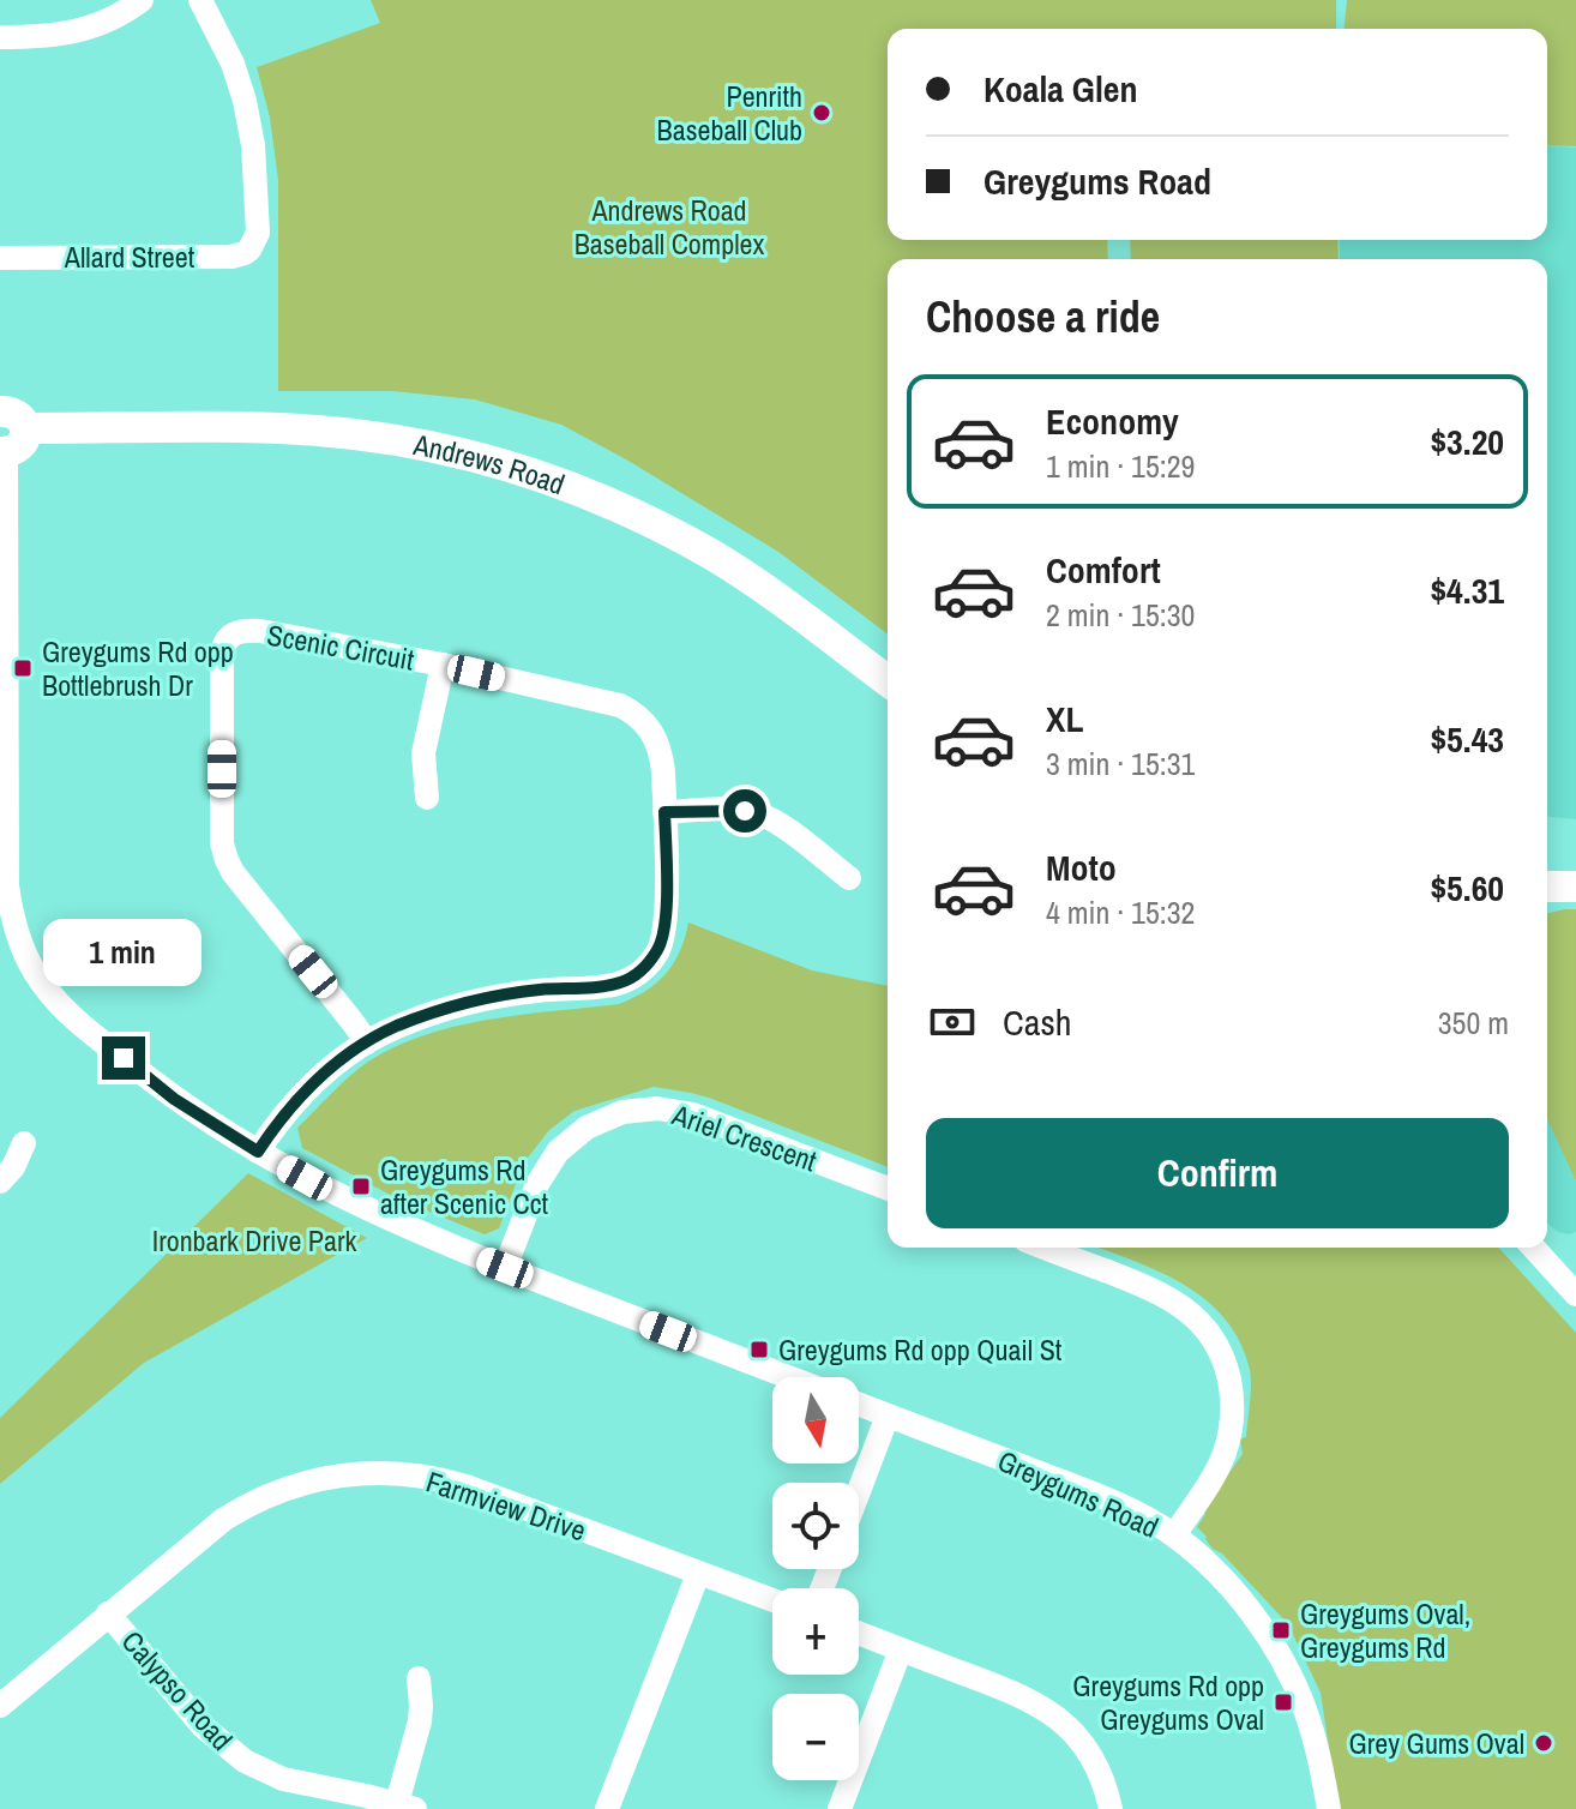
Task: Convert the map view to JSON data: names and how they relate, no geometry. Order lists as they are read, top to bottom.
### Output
{
  "streets": {
    "main road": ["Andrews Road"],
    "street": [
      "Allard Street",
      "Scenic Circuit",
      "Ariel Crescent",
      "Greygums Road",
      "Farmview Drive",
      "Calypso Road"
    ]
  },
  "crossings": [
    ["Farmview Drive", "Calypso Road"]
  ],
  "parks": ["Andrews Road Baseball Complex", "Ironbark Drive Park"],
  "places": {
    "other": ["Penrith Baseball Club", "Grey Gums Oval"],
    "transit": [
      "Greygums Rd opp Bottlebrush Dr",
      "Greygums Rd after Scenic Cct",
      "Greygums Rd opp Quail St",
      "Greygums Oval, Greygums Rd",
      "Greygums Rd opp Greygums Oval"
    ]
  },
  "north": "bottom",
  "page": {
    "banner": ["Koala Glen", "Greygums Road"],
    "heading": "Choose a ride",
    "list": [
      {
        "name": "Economy",
        "note": "1 min · 15:29",
        "value": "$3.20"
      },
      {
        "name": "Comfort",
        "note": "2 min · 15:30",
        "value": "$4.31"
      },
      {
        "name": "XL",
        "note": "3 min · 15:31",
        "value": "$5.43"
      },
      {
        "name": "Moto",
        "note": "4 min · 15:32",
        "value": "$5.60"
      }
    ],
    "bubble": "1 min",
    "pay": ["Cash", "350 m"],
    "buttons": "Confirm",
    "map_buttons": ["+", "−"]
  }
}
